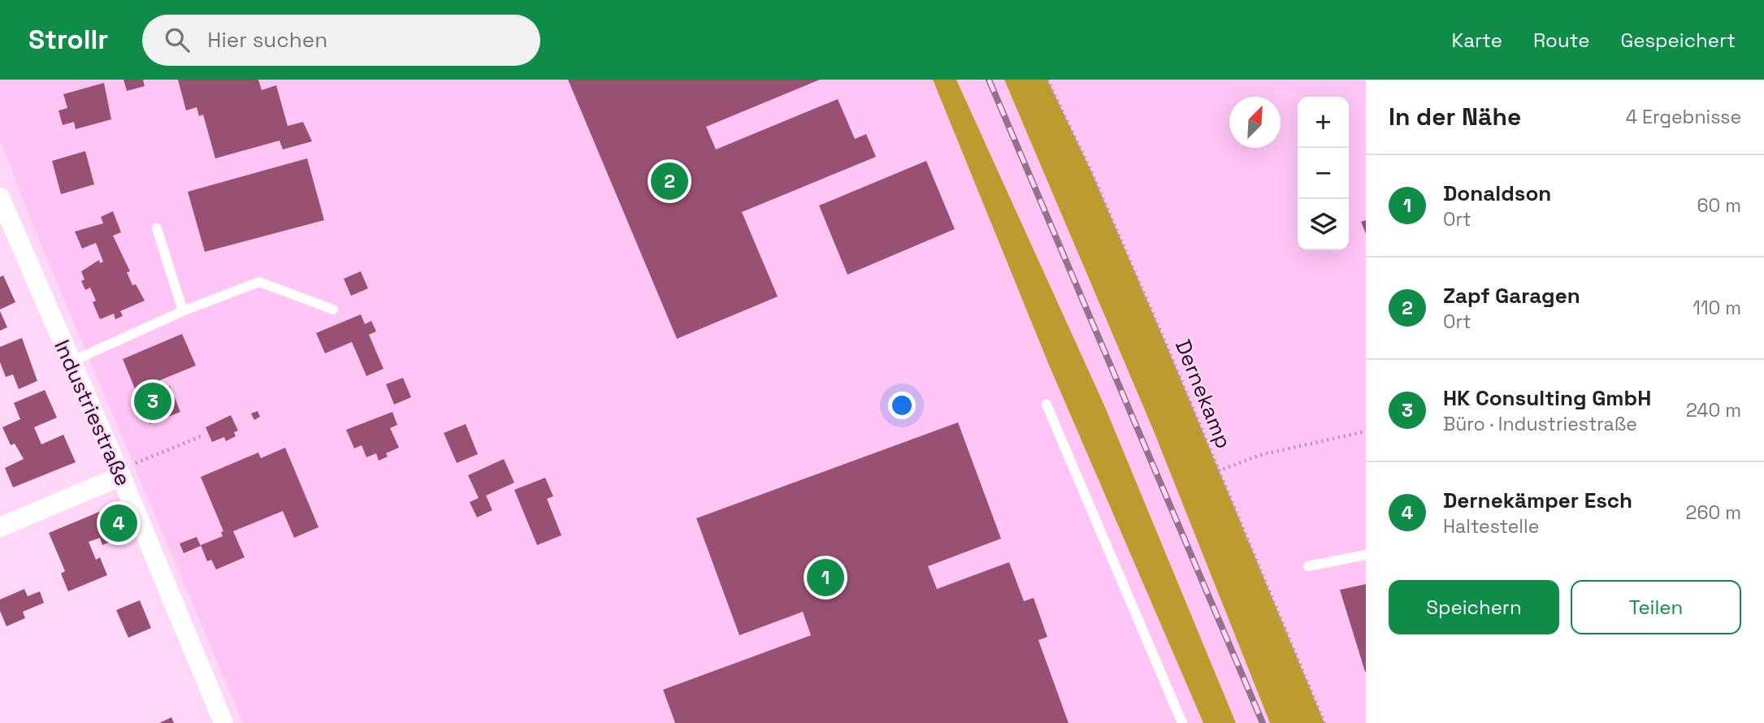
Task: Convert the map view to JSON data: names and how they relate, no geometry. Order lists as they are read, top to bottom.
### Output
{
  "streets": {
    "street": ["Industriestraße"],
    "path": ["Dernekamp"]
  },
  "north": "top right",
  "page": {
    "header": "Strollr",
    "search": "Hier suchen",
    "nav": ["Karte", "Route", "Gespeichert"],
    "heading": ["In der Nähe", "4 Ergebnisse"],
    "map_buttons": ["+", "−"],
    "list": [
      {
        "mark": "1",
        "name": "Donaldson",
        "note": "Ort",
        "value": "60 m"
      },
      {
        "mark": "2",
        "name": "Zapf Garagen",
        "note": "Ort",
        "value": "110 m"
      },
      {
        "mark": "3",
        "name": "HK Consulting GmbH",
        "note": "Büro · Industriestraße",
        "value": "240 m"
      },
      {
        "mark": "4",
        "name": "Dernekämper Esch",
        "note": "Haltestelle",
        "value": "260 m"
      }
    ],
    "pins": [
      "2",
      "3",
      "4",
      "1"
    ],
    "buttons": ["Speichern", "Teilen"]
  }
}
